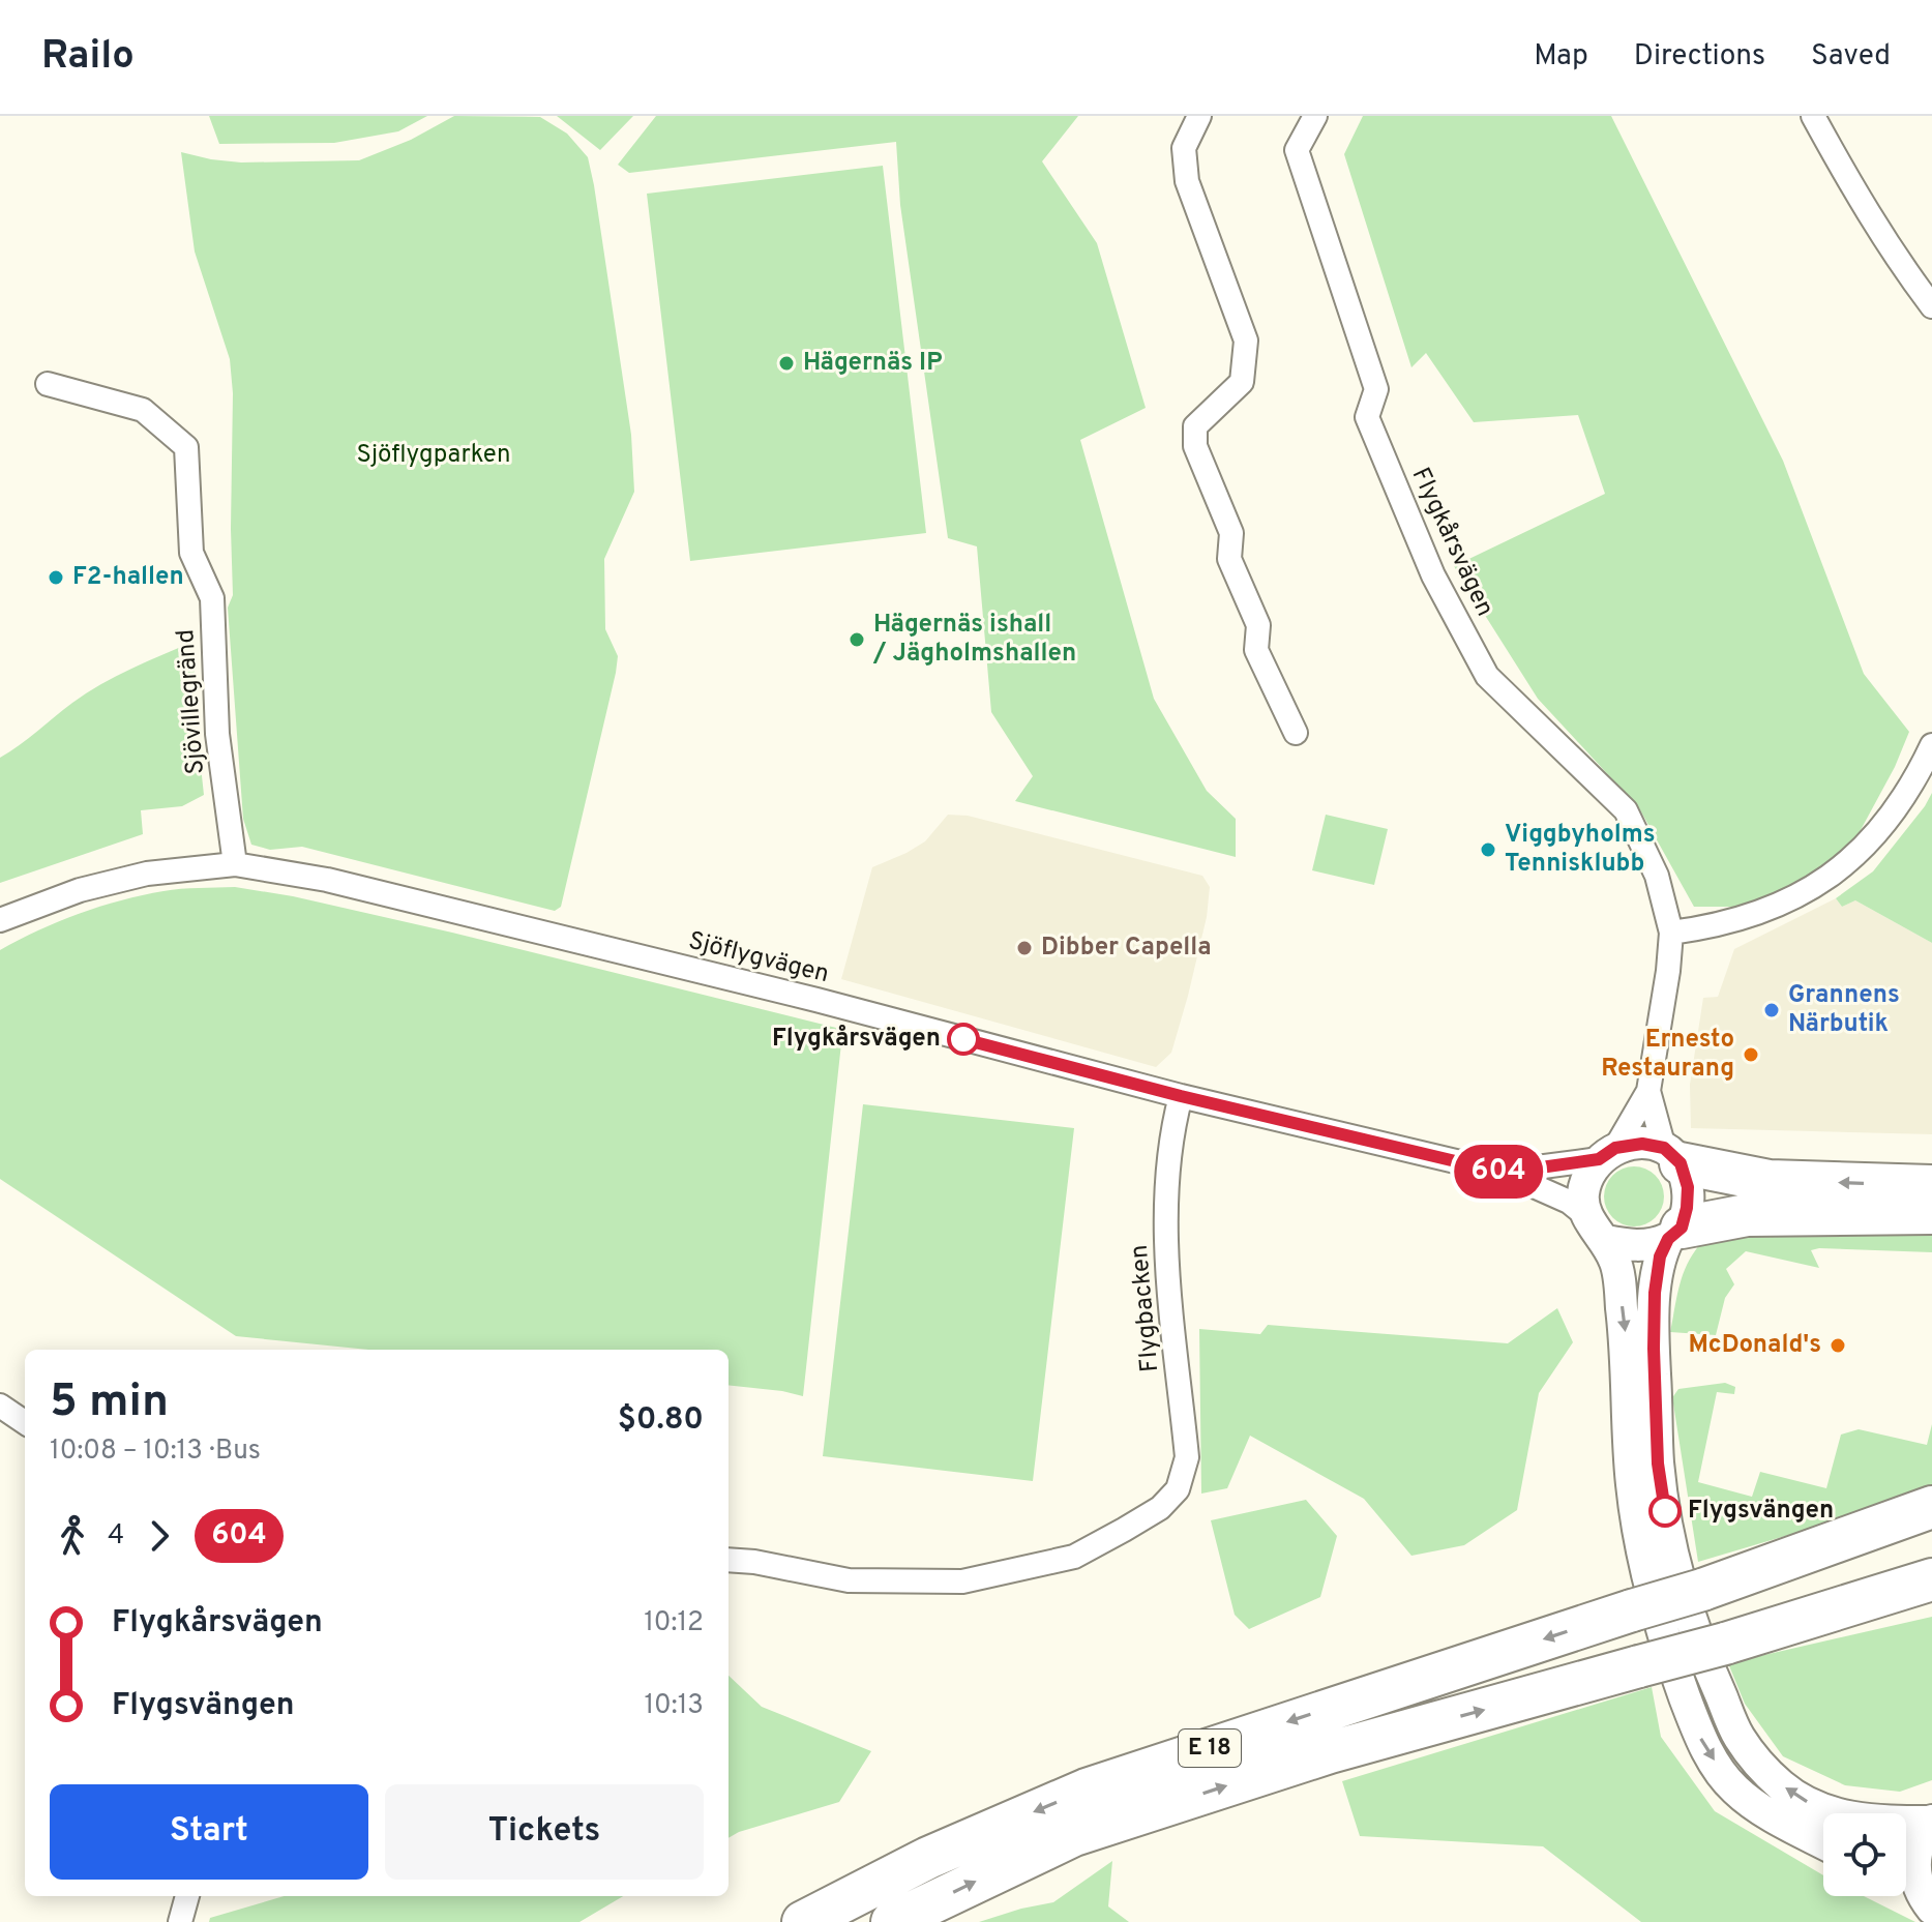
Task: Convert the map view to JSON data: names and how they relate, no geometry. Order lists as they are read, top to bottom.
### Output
{
  "streets": {
    "highway": ["E 18"],
    "street": [
      "Flygkårsvägen",
      "Sjövillegränd",
      "Sjöflygvägen",
      "Flygbacken"
    ]
  },
  "crossings": [
    ["Flygkårsvägen", "Sjöflygvägen"],
    ["Sjövillegränd", "Sjöflygvägen"],
    ["Sjöflygvägen", "Flygbacken"]
  ],
  "parks": ["Sjöflygparken"],
  "places": [
    "Hägernäs IP",
    "F2-hallen",
    "Hägernäs ishall / Jägholmshallen",
    "Viggbyholms Tennisklubb",
    "Dibber Capella",
    "Grannens Närbutik",
    "Flygkårsvägen",
    "Ernesto Restaurang",
    "McDonald's",
    "Flygsvängen"
  ],
  "lines": ["bus line 604"],
  "page": {
    "header": "Railo",
    "nav": ["Map", "Directions", "Saved"],
    "on_map": "604",
    "heading": ["5 min", "10:08 – 10:13 · Bus", "$0.80"],
    "legs": ["4", "604"],
    "list": [
      {
        "name": "Flygkårsvägen",
        "value": "10:12"
      },
      {
        "name": "Flygsvängen",
        "value": "10:13"
      }
    ],
    "buttons": ["Start", "Tickets"]
  }
}
